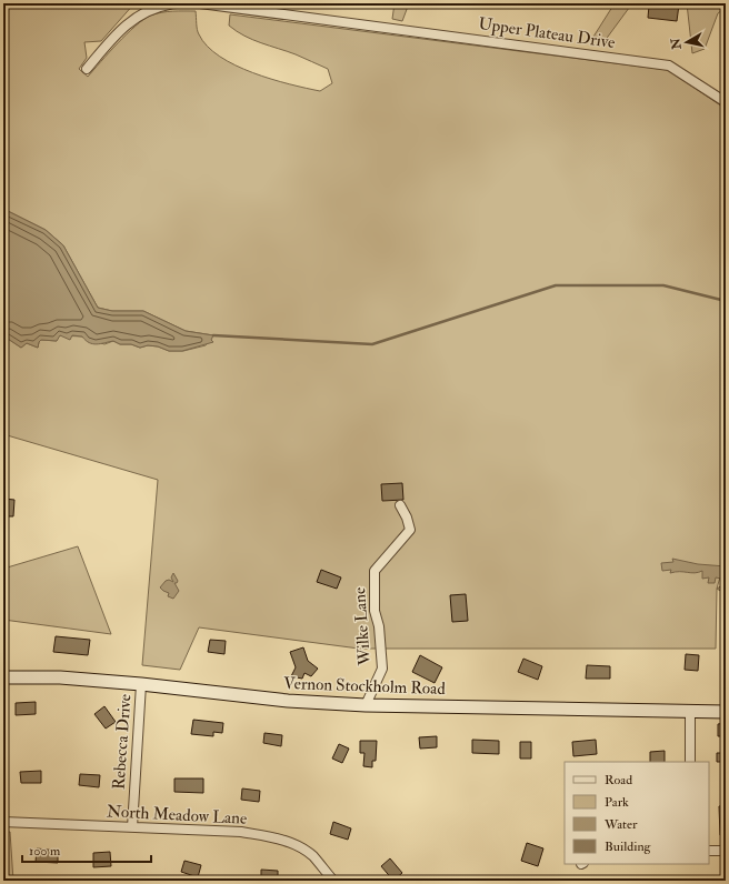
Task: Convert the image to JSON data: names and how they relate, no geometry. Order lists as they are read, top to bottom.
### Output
{
  "streets": {
    "main road": ["Vernon Stockholm Road"],
    "street": [
      "Upper Plateau Drive",
      "Wilke Lane",
      "Rebecca Drive",
      "North Meadow Lane"
    ]
  },
  "crossings": [
    ["Wilke Lane", "Vernon Stockholm Road"],
    ["Vernon Stockholm Road", "Rebecca Drive"],
    ["Rebecca Drive", "North Meadow Lane"]
  ],
  "legend": [
    "Road",
    "Park",
    "Water",
    "Building"
  ],
  "scale_bar": "100 m",
  "north": "left"
}
